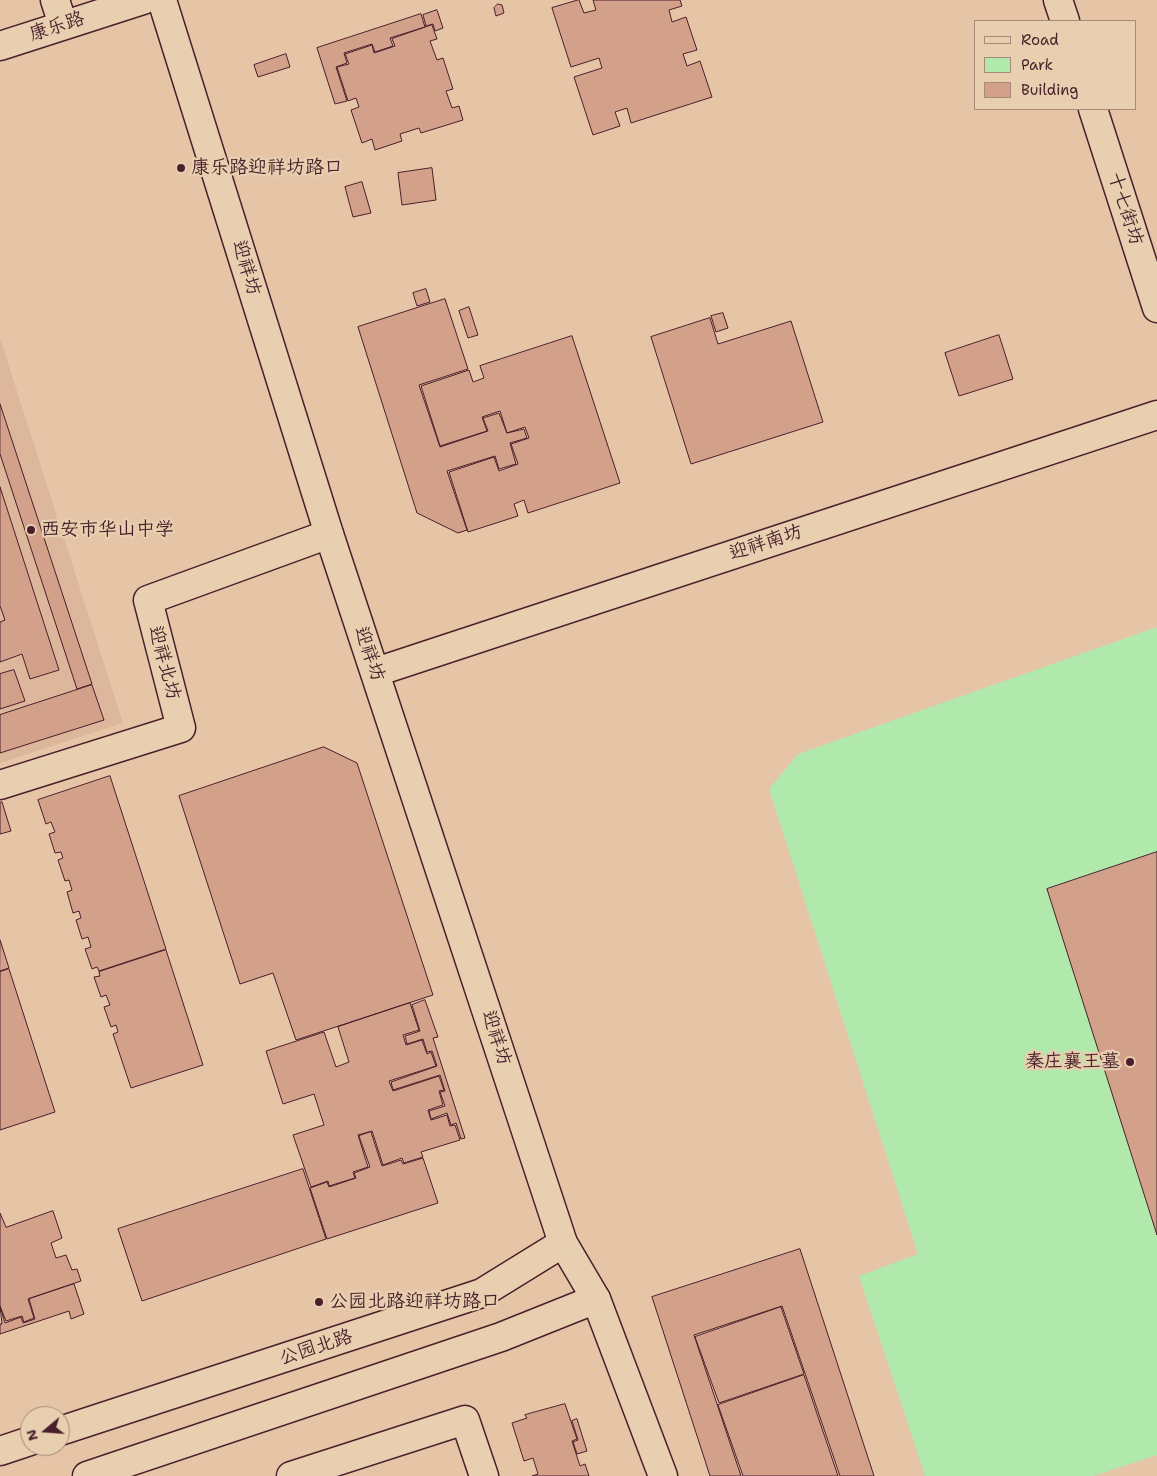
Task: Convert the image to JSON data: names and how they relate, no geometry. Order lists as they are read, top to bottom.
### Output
{
  "streets": {
    "street": [
      "康乐路",
      "十七街坊",
      "迎祥坊",
      "迎祥南坊",
      "迎祥北坊",
      "公园北路"
    ]
  },
  "crossings": [
    ["迎祥坊", "迎祥南坊"],
    ["迎祥坊", "迎祥北坊"],
    ["迎祥坊", "公园北路"]
  ],
  "places": [
    "康乐路迎祥坊路口",
    "西安市华山中学",
    "秦庄襄王墓",
    "公园北路迎祥坊路口"
  ],
  "legend": ["Road", "Park", "Building"],
  "north": "left"
}
